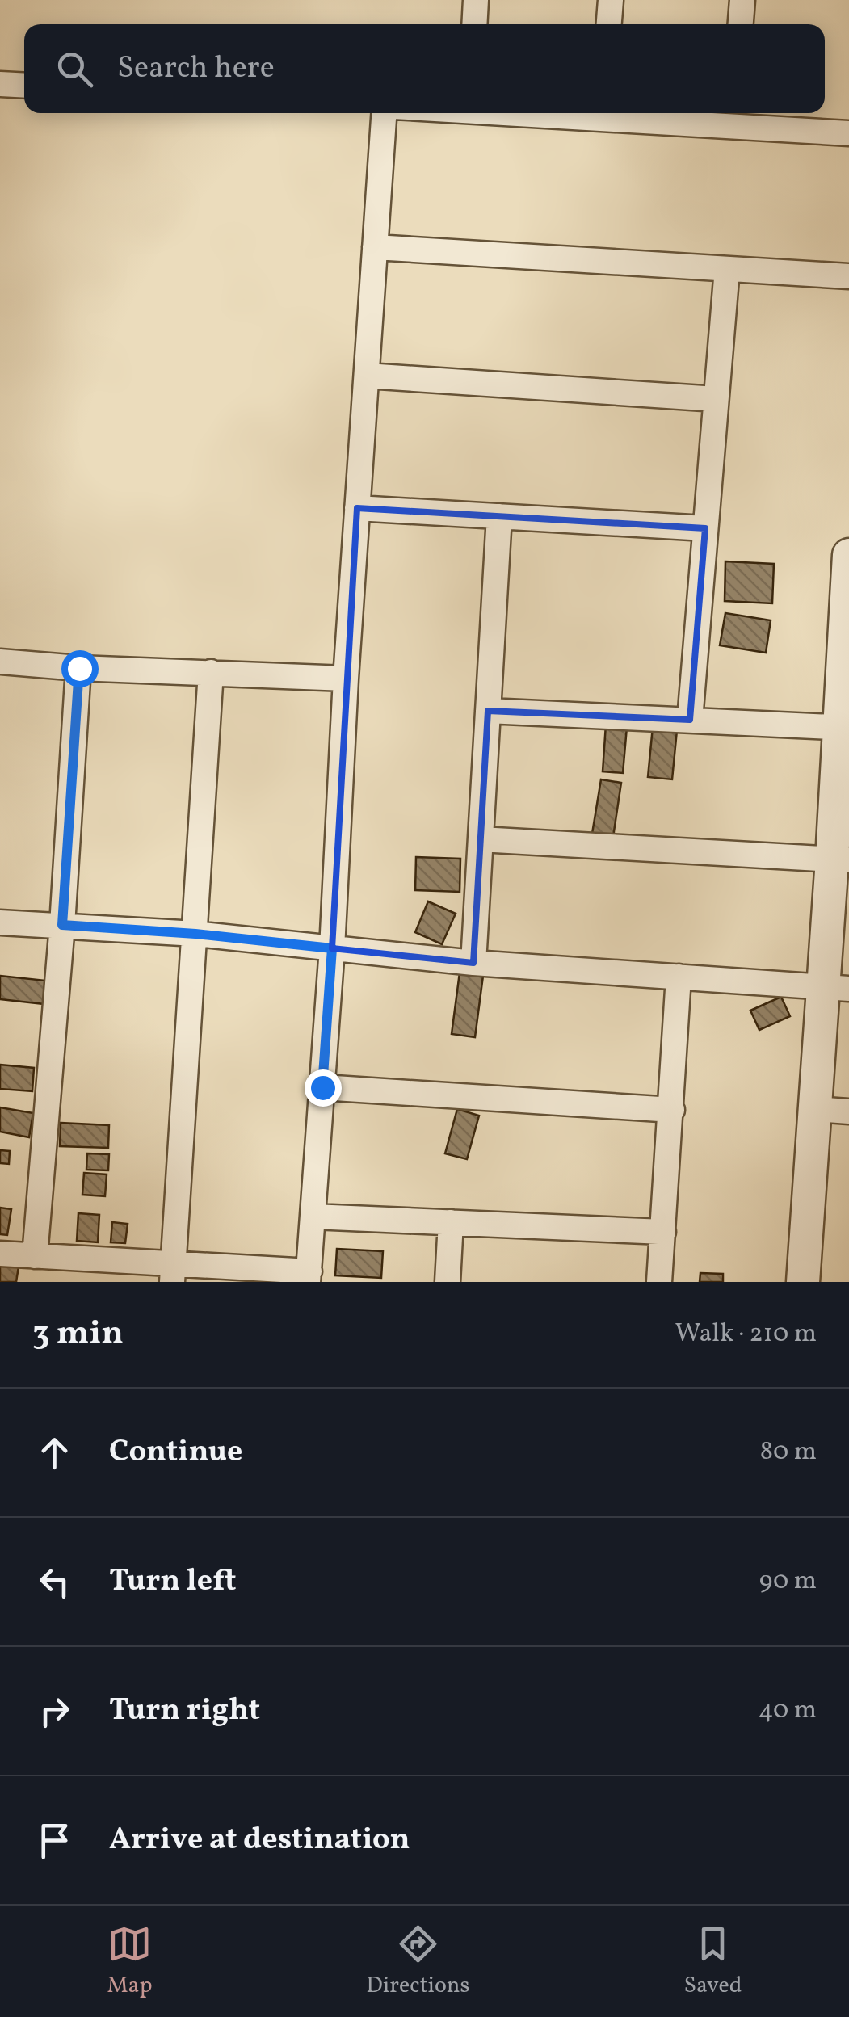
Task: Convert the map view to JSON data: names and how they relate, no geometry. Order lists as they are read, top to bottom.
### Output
{
  "page": {
    "search": "Search here",
    "heading": ["3 min", "Walk · 210 m"],
    "list": [
      ["Continue", "80 m"],
      ["Turn left", "90 m"],
      ["Turn right", "40 m"],
      "Arrive at destination"
    ],
    "nav": ["Map", "Directions", "Saved"]
  }
}
